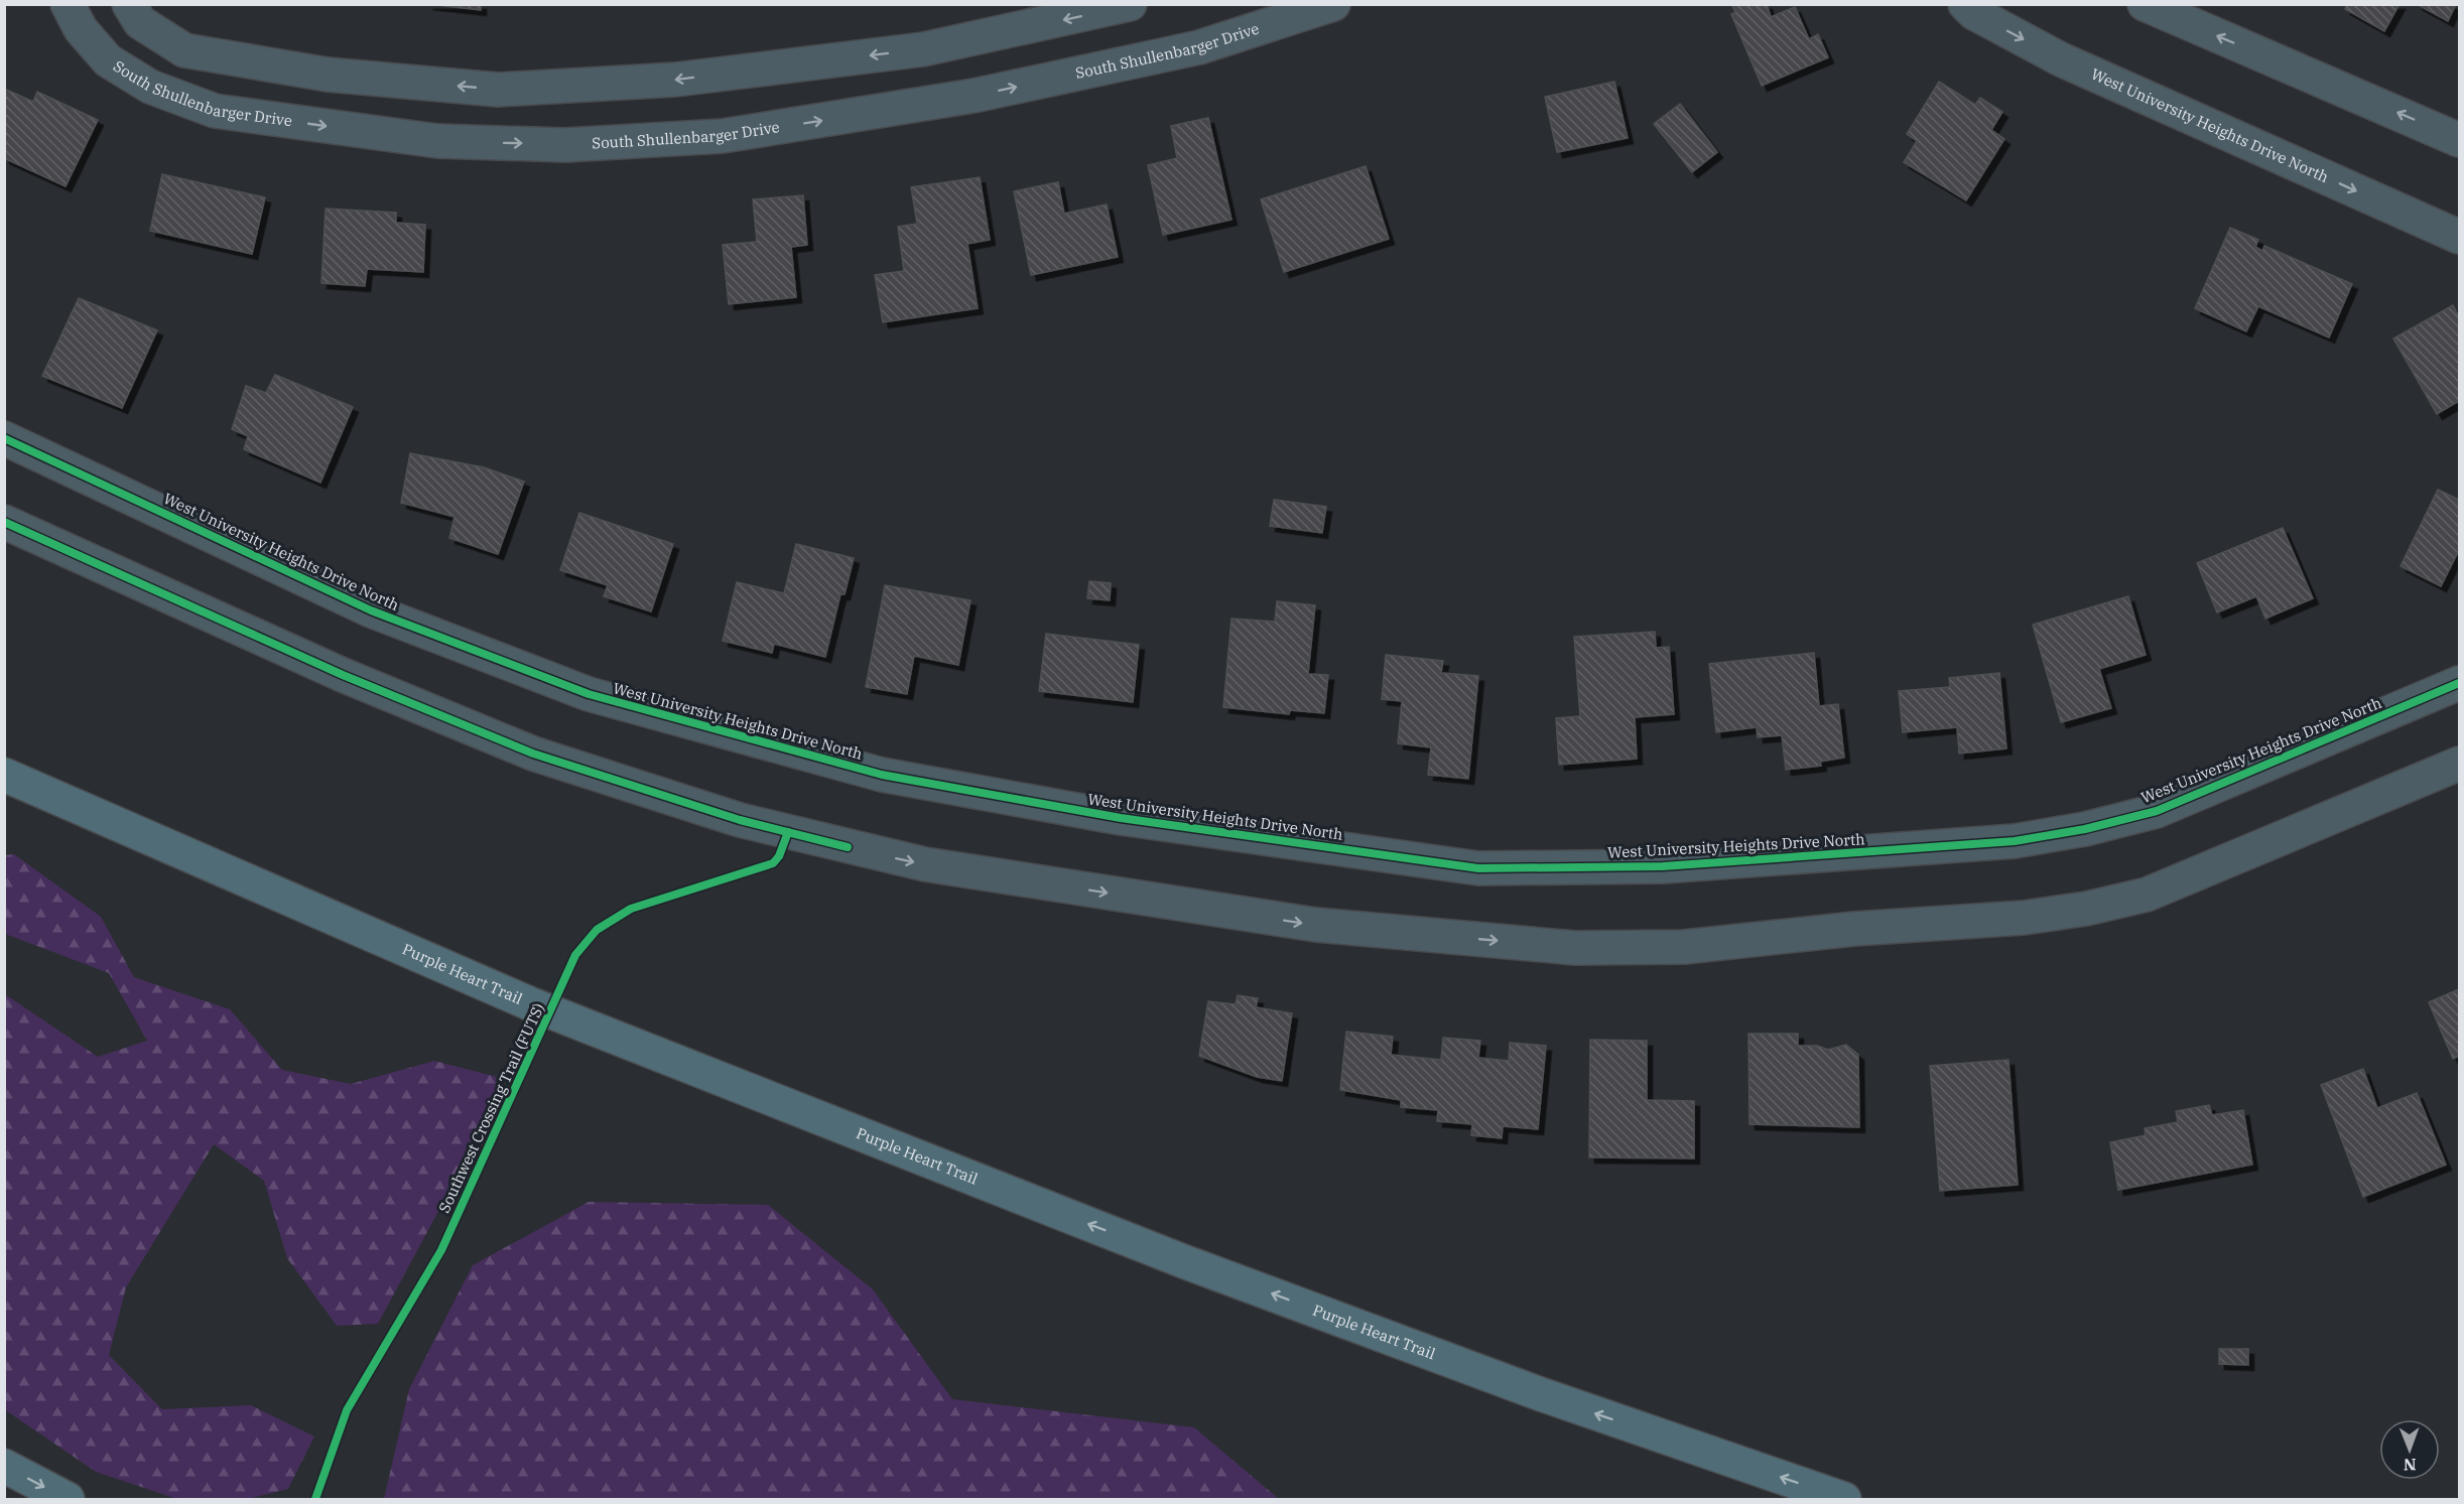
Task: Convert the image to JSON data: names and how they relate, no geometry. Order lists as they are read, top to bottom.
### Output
{
  "streets": {
    "highway": ["Purple Heart Trail"],
    "street": ["South Shullenbarger Drive", "West University Heights Drive North"],
    "cycle path": ["Southwest Crossing Trail (FUTS)"]
  },
  "one_way": ["Purple Heart Trail"],
  "north": "bottom"
}
